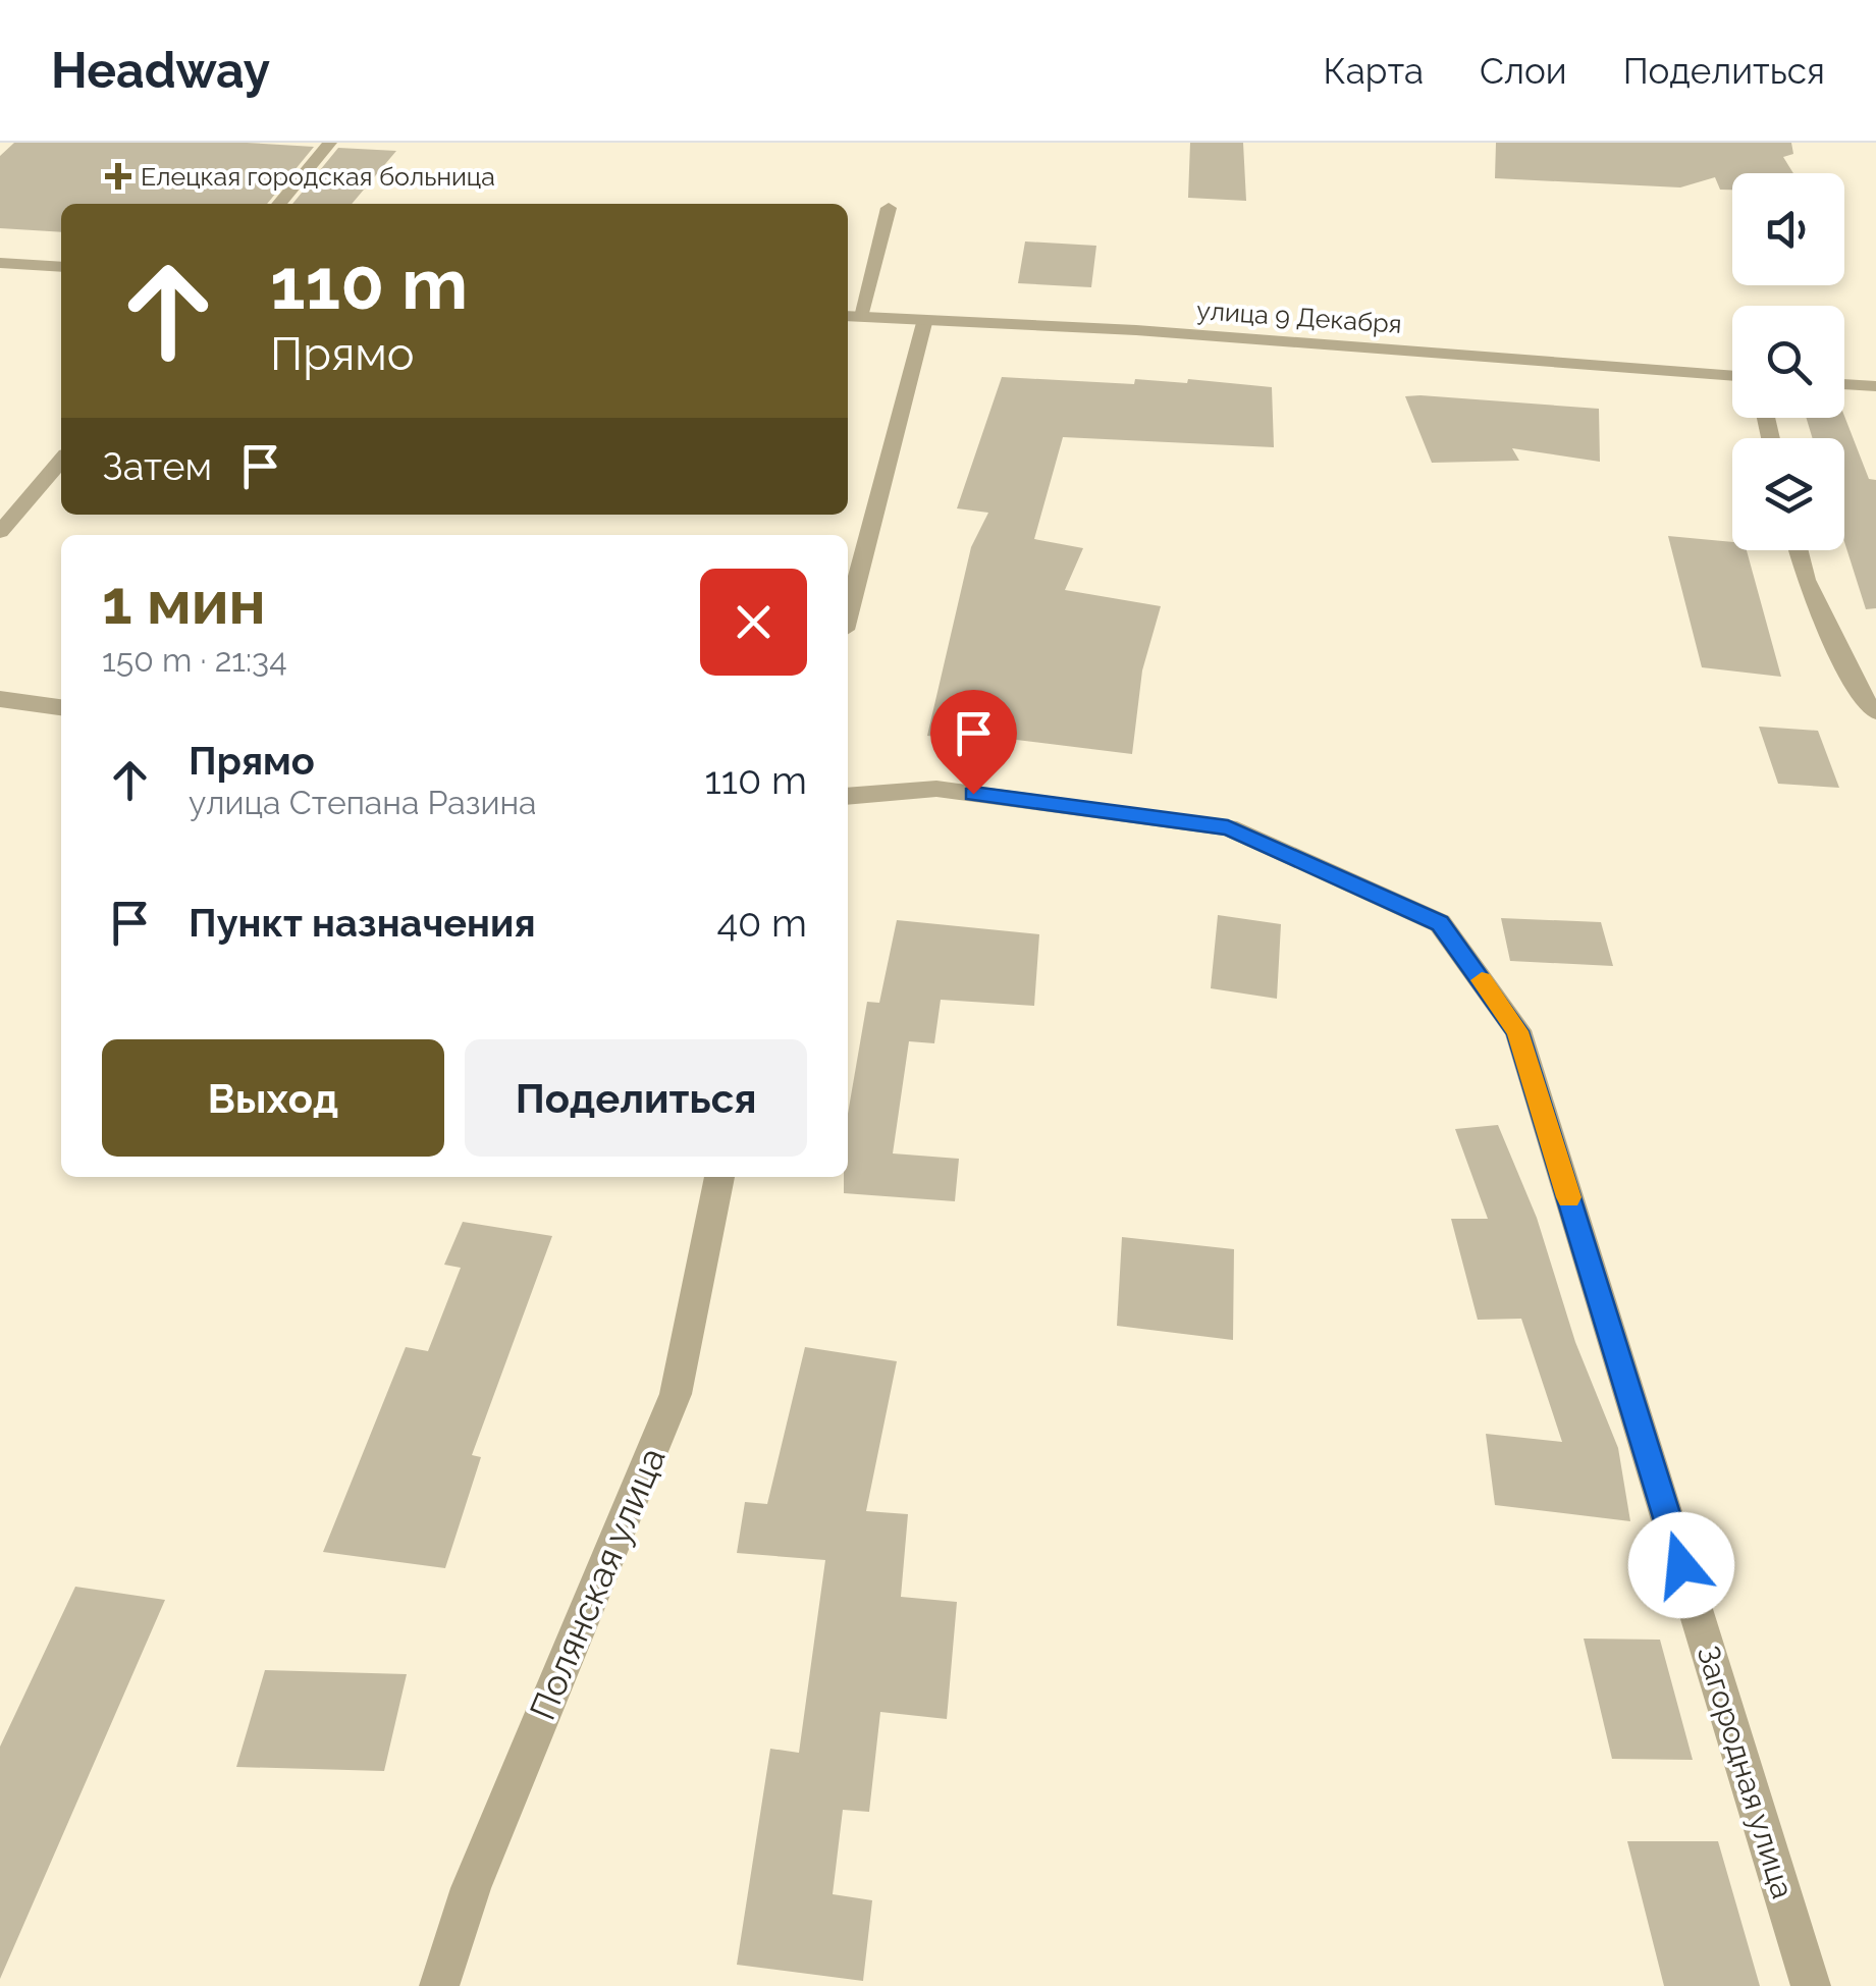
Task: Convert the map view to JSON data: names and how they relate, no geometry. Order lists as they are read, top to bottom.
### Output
{
  "streets": {
    "street": ["улица 9 Декабря", "Полянская улица", "Загородная улица"]
  },
  "places": {
    "health": ["Елецкая городская больница"]
  },
  "page": {
    "header": "Headway",
    "nav": ["Карта", "Слои", "Поделиться"],
    "turn": ["110 m", "Прямо"],
    "then": "Затем",
    "heading": ["1 мин", "150 m · 21:34"],
    "list": [
      {
        "name": "Прямо",
        "note": "улица Степана Разина",
        "value": "110 m"
      },
      {
        "name": "Пункт назначения",
        "value": "40 m"
      }
    ],
    "buttons": ["Выход", "Поделиться"]
  }
}
